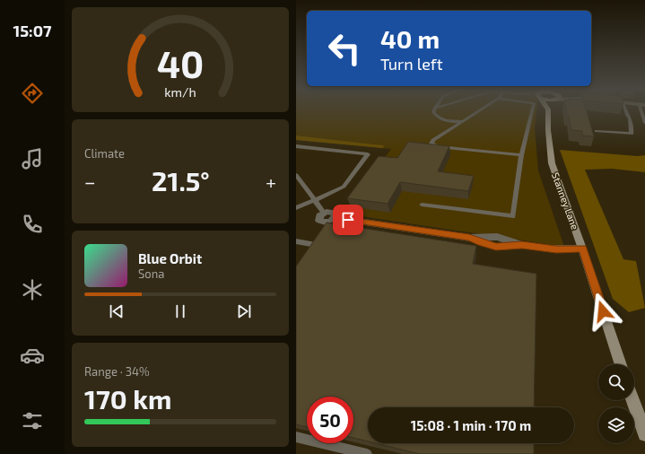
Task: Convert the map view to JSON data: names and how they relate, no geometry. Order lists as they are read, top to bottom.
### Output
{
  "streets": {
    "main road": ["Stanney Lane"]
  },
  "page": {
    "tabs": "15:07",
    "turn": ["40 m", "Turn left"],
    "tile": [
      "Climate",
      ["Range · 34%", "170 km"]
    ],
    "heat": ["−", "21.5°", "+"],
    "song": ["Blue Orbit", "Sona"],
    "limit": "50",
    "trip": "15:08 · 1 min · 170 m",
    "gauge": ["40", "km/h"]
  }
}
